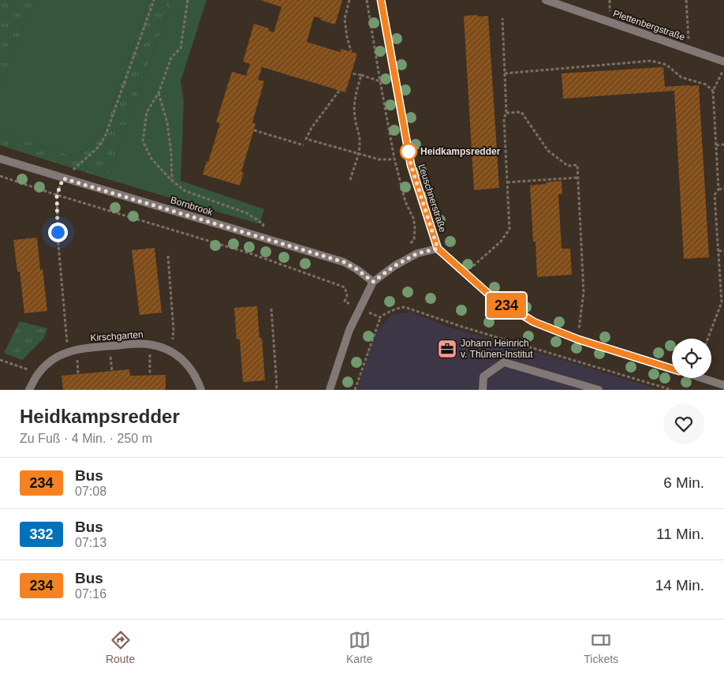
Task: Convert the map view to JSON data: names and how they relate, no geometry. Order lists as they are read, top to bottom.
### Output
{
  "streets": {
    "street": [
      "Plettenbergstraße",
      "Leuschnerstraße",
      "Bornbrook",
      "Kirschgarten"
    ]
  },
  "places": {
    "other": ["Heidkampsredder"],
    "office": ["Johann Heinrich v. Thünen-Institut"]
  },
  "lines": ["bus line 234"],
  "page": {
    "on_map": "234",
    "heading": ["Heidkampsredder", "Zu Fuß · 4 Min. · 250 m"],
    "list": [
      {
        "mark": "234",
        "name": "Bus",
        "note": "07:08",
        "value": "6 Min."
      },
      {
        "mark": "332",
        "name": "Bus",
        "note": "07:13",
        "value": "11 Min."
      },
      {
        "mark": "234",
        "name": "Bus",
        "note": "07:16",
        "value": "14 Min."
      }
    ],
    "tabs": ["Route", "Karte", "Tickets"]
  }
}
